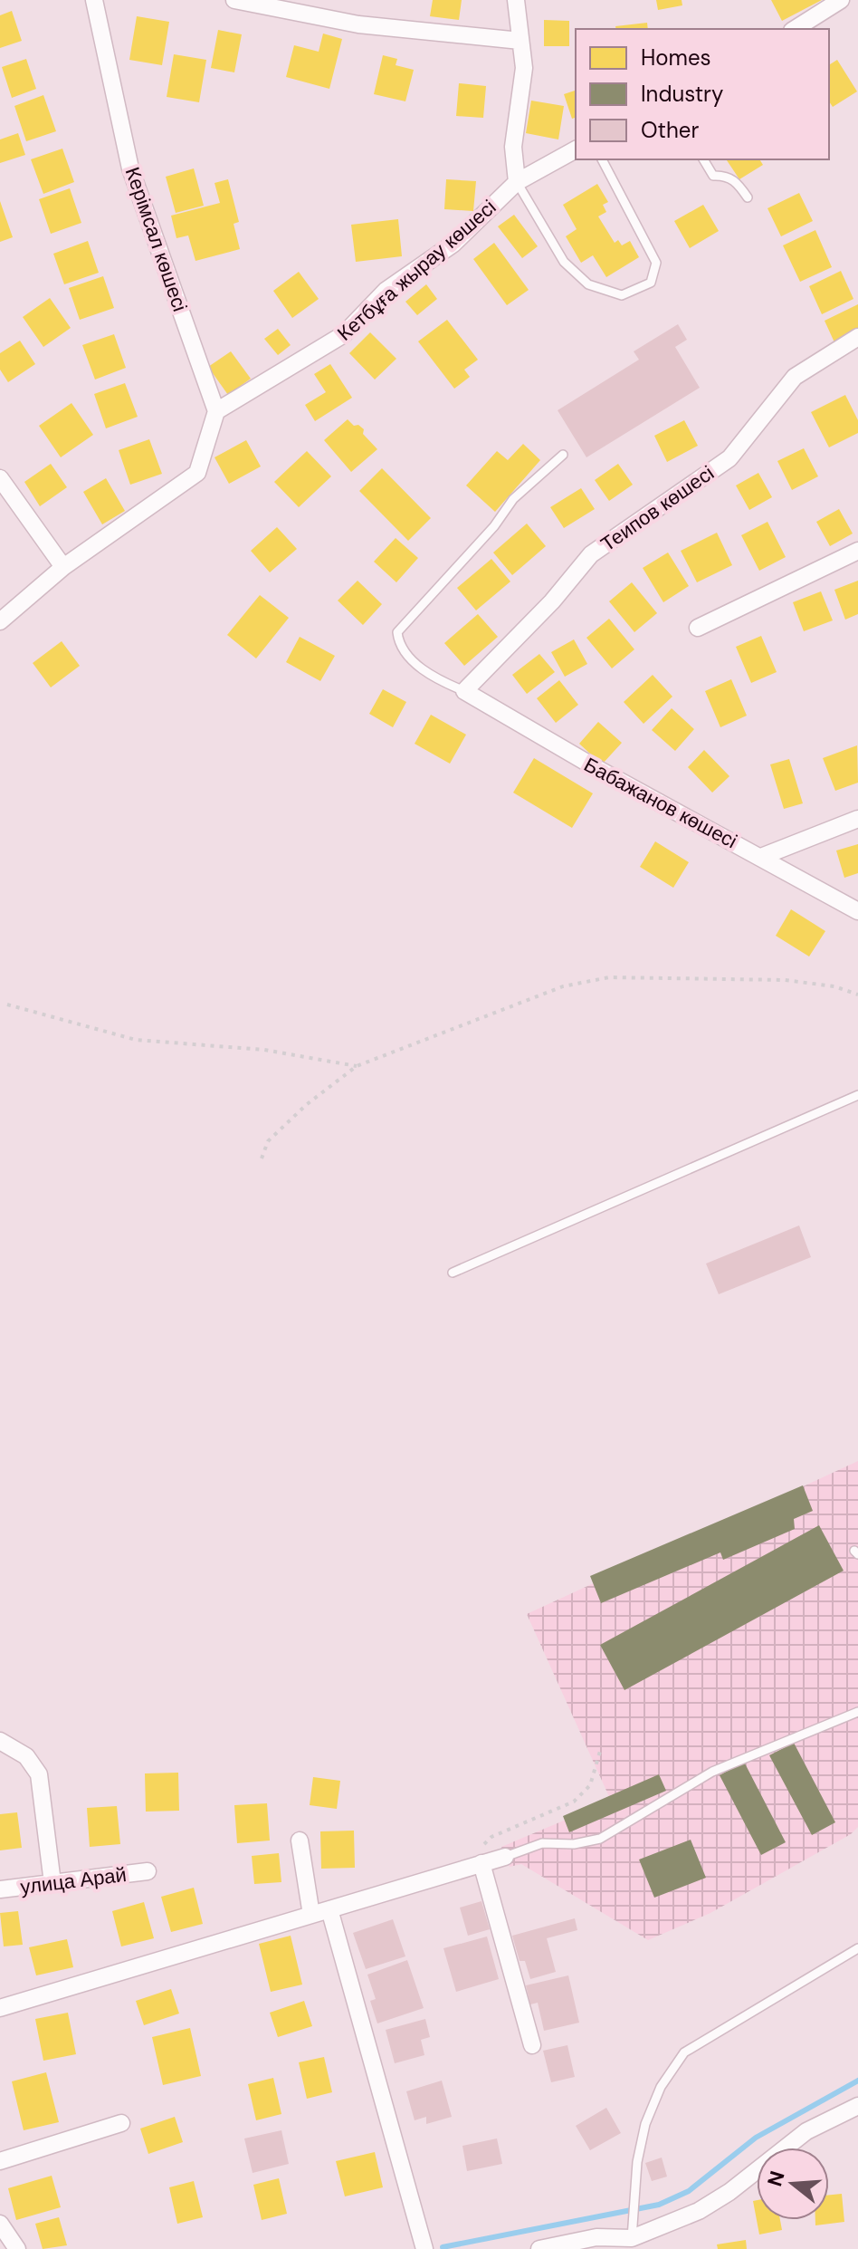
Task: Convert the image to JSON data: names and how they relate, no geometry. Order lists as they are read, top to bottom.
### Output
{
  "streets": {
    "street": [
      "Керімсал көшесі",
      "Кетбұға жырау көшесі",
      "Теипов көшесі",
      "Бабажанов көшесі",
      "улица Арай"
    ]
  },
  "crossings": [
    ["Керімсал көшесі", "Кетбұға жырау көшесі"],
    ["Теипов көшесі", "Бабажанов көшесі"]
  ],
  "legend": ["Homes", "Industry", "Other"],
  "north": "left"
}
